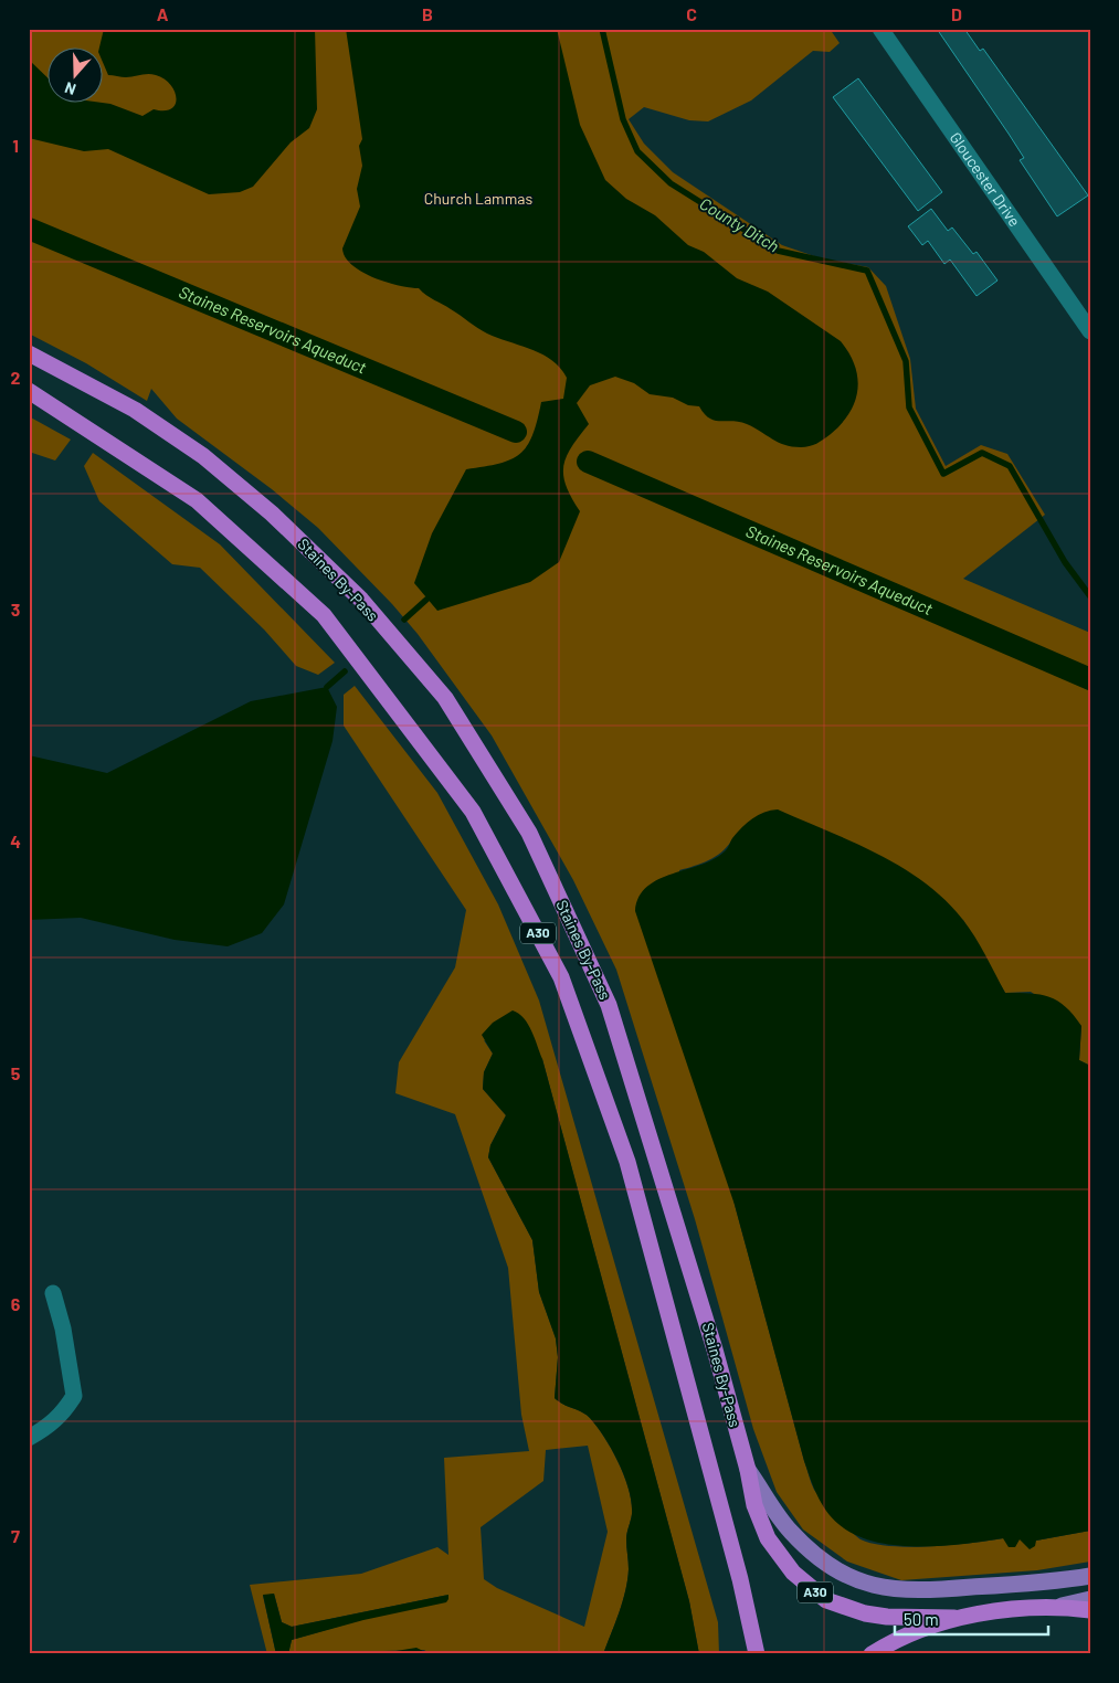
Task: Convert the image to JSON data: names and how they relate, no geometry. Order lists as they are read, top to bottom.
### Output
{
  "streets": {
    "highway": ["Staines By-Pass", "A30"],
    "street": ["Gloucester Drive"]
  },
  "crossings": [
    ["Staines By-Pass", "A30"]
  ],
  "water": ["County Ditch", "Staines Reservoirs Aqueduct"],
  "parks": ["Church Lammas"],
  "scale_bar": "50 m",
  "north": "bottom",
  "grid": {
    "columns": [
      "A",
      "B",
      "C",
      "D"
    ],
    "rows": [
      "1",
      "2",
      "3",
      "4",
      "5",
      "6",
      "7"
    ]
  }
}
